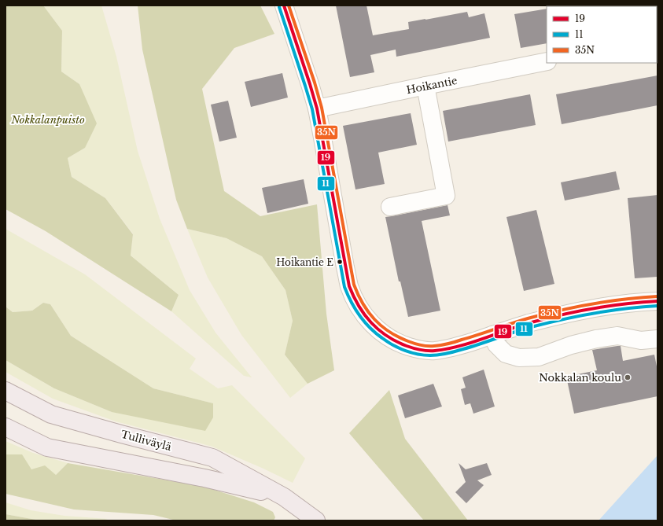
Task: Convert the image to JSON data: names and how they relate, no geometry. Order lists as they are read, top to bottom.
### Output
{
  "streets": {
    "main road": ["Tulliväylä"],
    "street": ["Hoikantie"]
  },
  "parks": ["Nokkalanpuisto"],
  "places": ["Hoikantie E", "Nokkalan koulu"],
  "lines": ["transit line 19", "transit line 35N", "transit line 11"],
  "legend": ["19", "11", "35N"]
}
